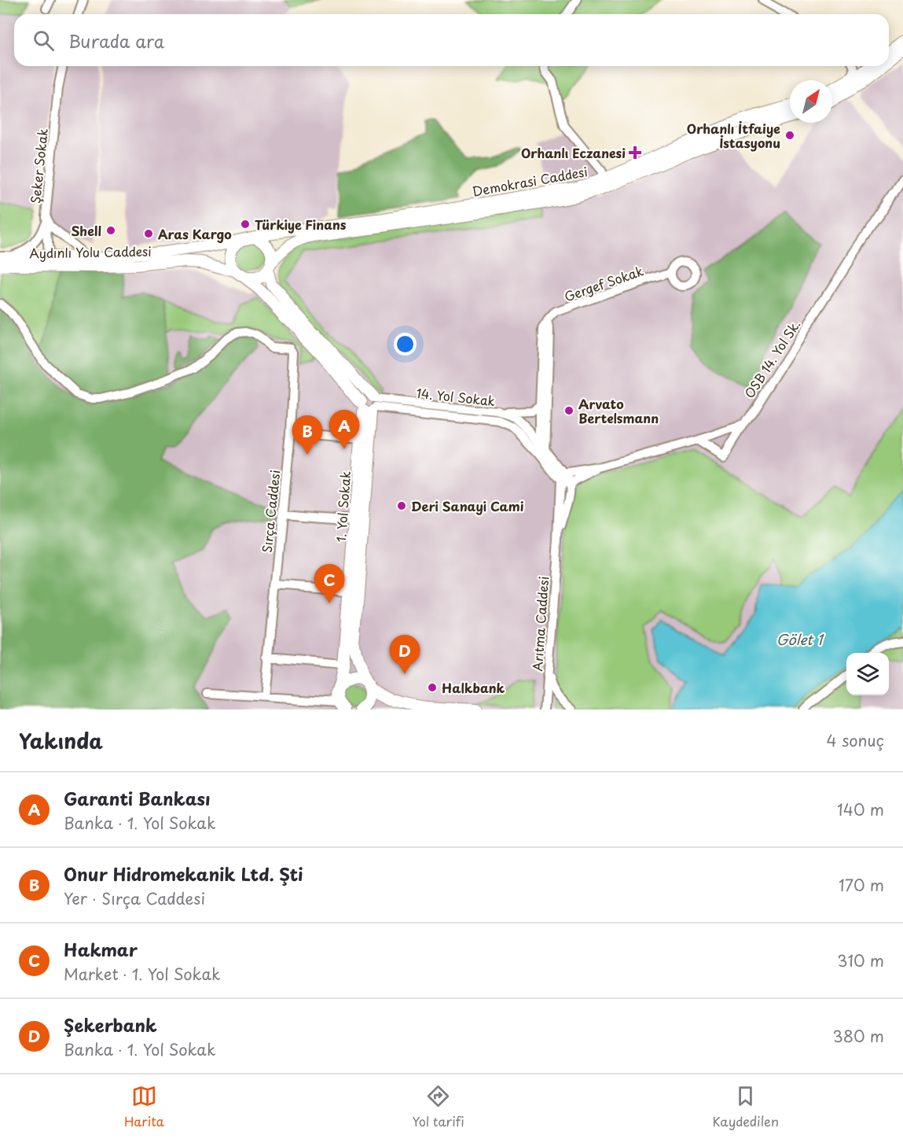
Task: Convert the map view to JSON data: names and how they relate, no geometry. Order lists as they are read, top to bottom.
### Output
{
  "streets": {
    "main road": ["Demokrasi Caddesi", "Aydınlı Yolu Caddesi", "1. Yol Sokak"],
    "street": [
      "Şeker Sokak",
      "Gergef Sokak",
      "OSB 14. Yol Sk.",
      "14. Yol Sokak",
      "Sırça Caddesi",
      "Arıtma Caddesi"
    ]
  },
  "crossings": [
    ["Şeker Sokak", "Aydınlı Yolu Caddesi"],
    ["Demokrasi Caddesi", "Aydınlı Yolu Caddesi"],
    ["14. Yol Sokak", "1. Yol Sokak"]
  ],
  "water": ["Gölet 1"],
  "places": {
    "other": [
      "Orhanlı İtfaiye İstasyonu",
      "Türkiye Finans",
      "Shell",
      "Aras Kargo",
      "Arvato Bertelsmann",
      "Deri Sanayi Cami",
      "Halkbank"
    ],
    "health": ["Orhanlı Eczanesi"]
  },
  "north": "top right",
  "page": {
    "search": "Burada ara",
    "pins": [
      "A",
      "B",
      "C",
      "D"
    ],
    "heading": ["Yakında", "4 sonuç"],
    "list": [
      {
        "mark": "A",
        "name": "Garanti Bankası",
        "note": "Banka · 1. Yol Sokak",
        "value": "140 m"
      },
      {
        "mark": "B",
        "name": "Onur Hidromekanik Ltd. Şti",
        "note": "Yer · Sırça Caddesi",
        "value": "170 m"
      },
      {
        "mark": "C",
        "name": "Hakmar",
        "note": "Market · 1. Yol Sokak",
        "value": "310 m"
      },
      {
        "mark": "D",
        "name": "Şekerbank",
        "note": "Banka · 1. Yol Sokak",
        "value": "380 m"
      }
    ],
    "nav": ["Harita", "Yol tarifi", "Kaydedilen"]
  }
}
